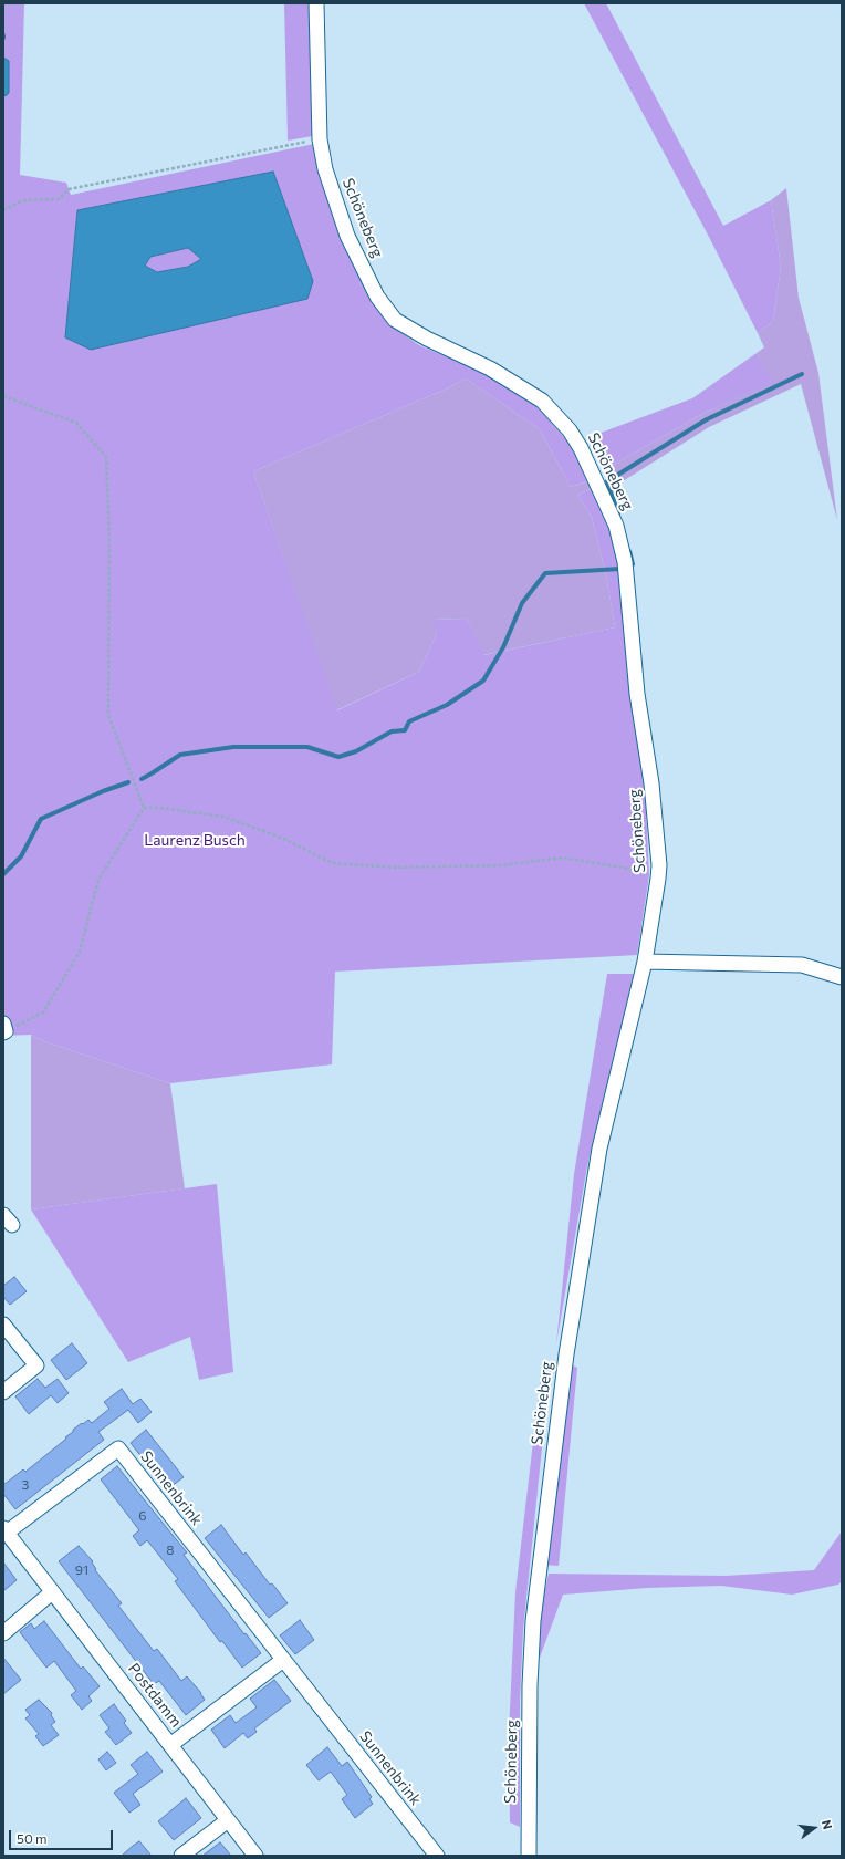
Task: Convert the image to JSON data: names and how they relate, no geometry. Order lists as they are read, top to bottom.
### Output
{
  "streets": {
    "street": ["Schöneberg", "Sunnenbrink", "Postdamm"]
  },
  "crossings": [
    ["Sunnenbrink", "Postdamm"]
  ],
  "parks": ["Laurenz Busch"],
  "house_numbers": [
    "3",
    "6",
    "8",
    "91"
  ],
  "scale_bar": "50 m",
  "north": "right"
}
